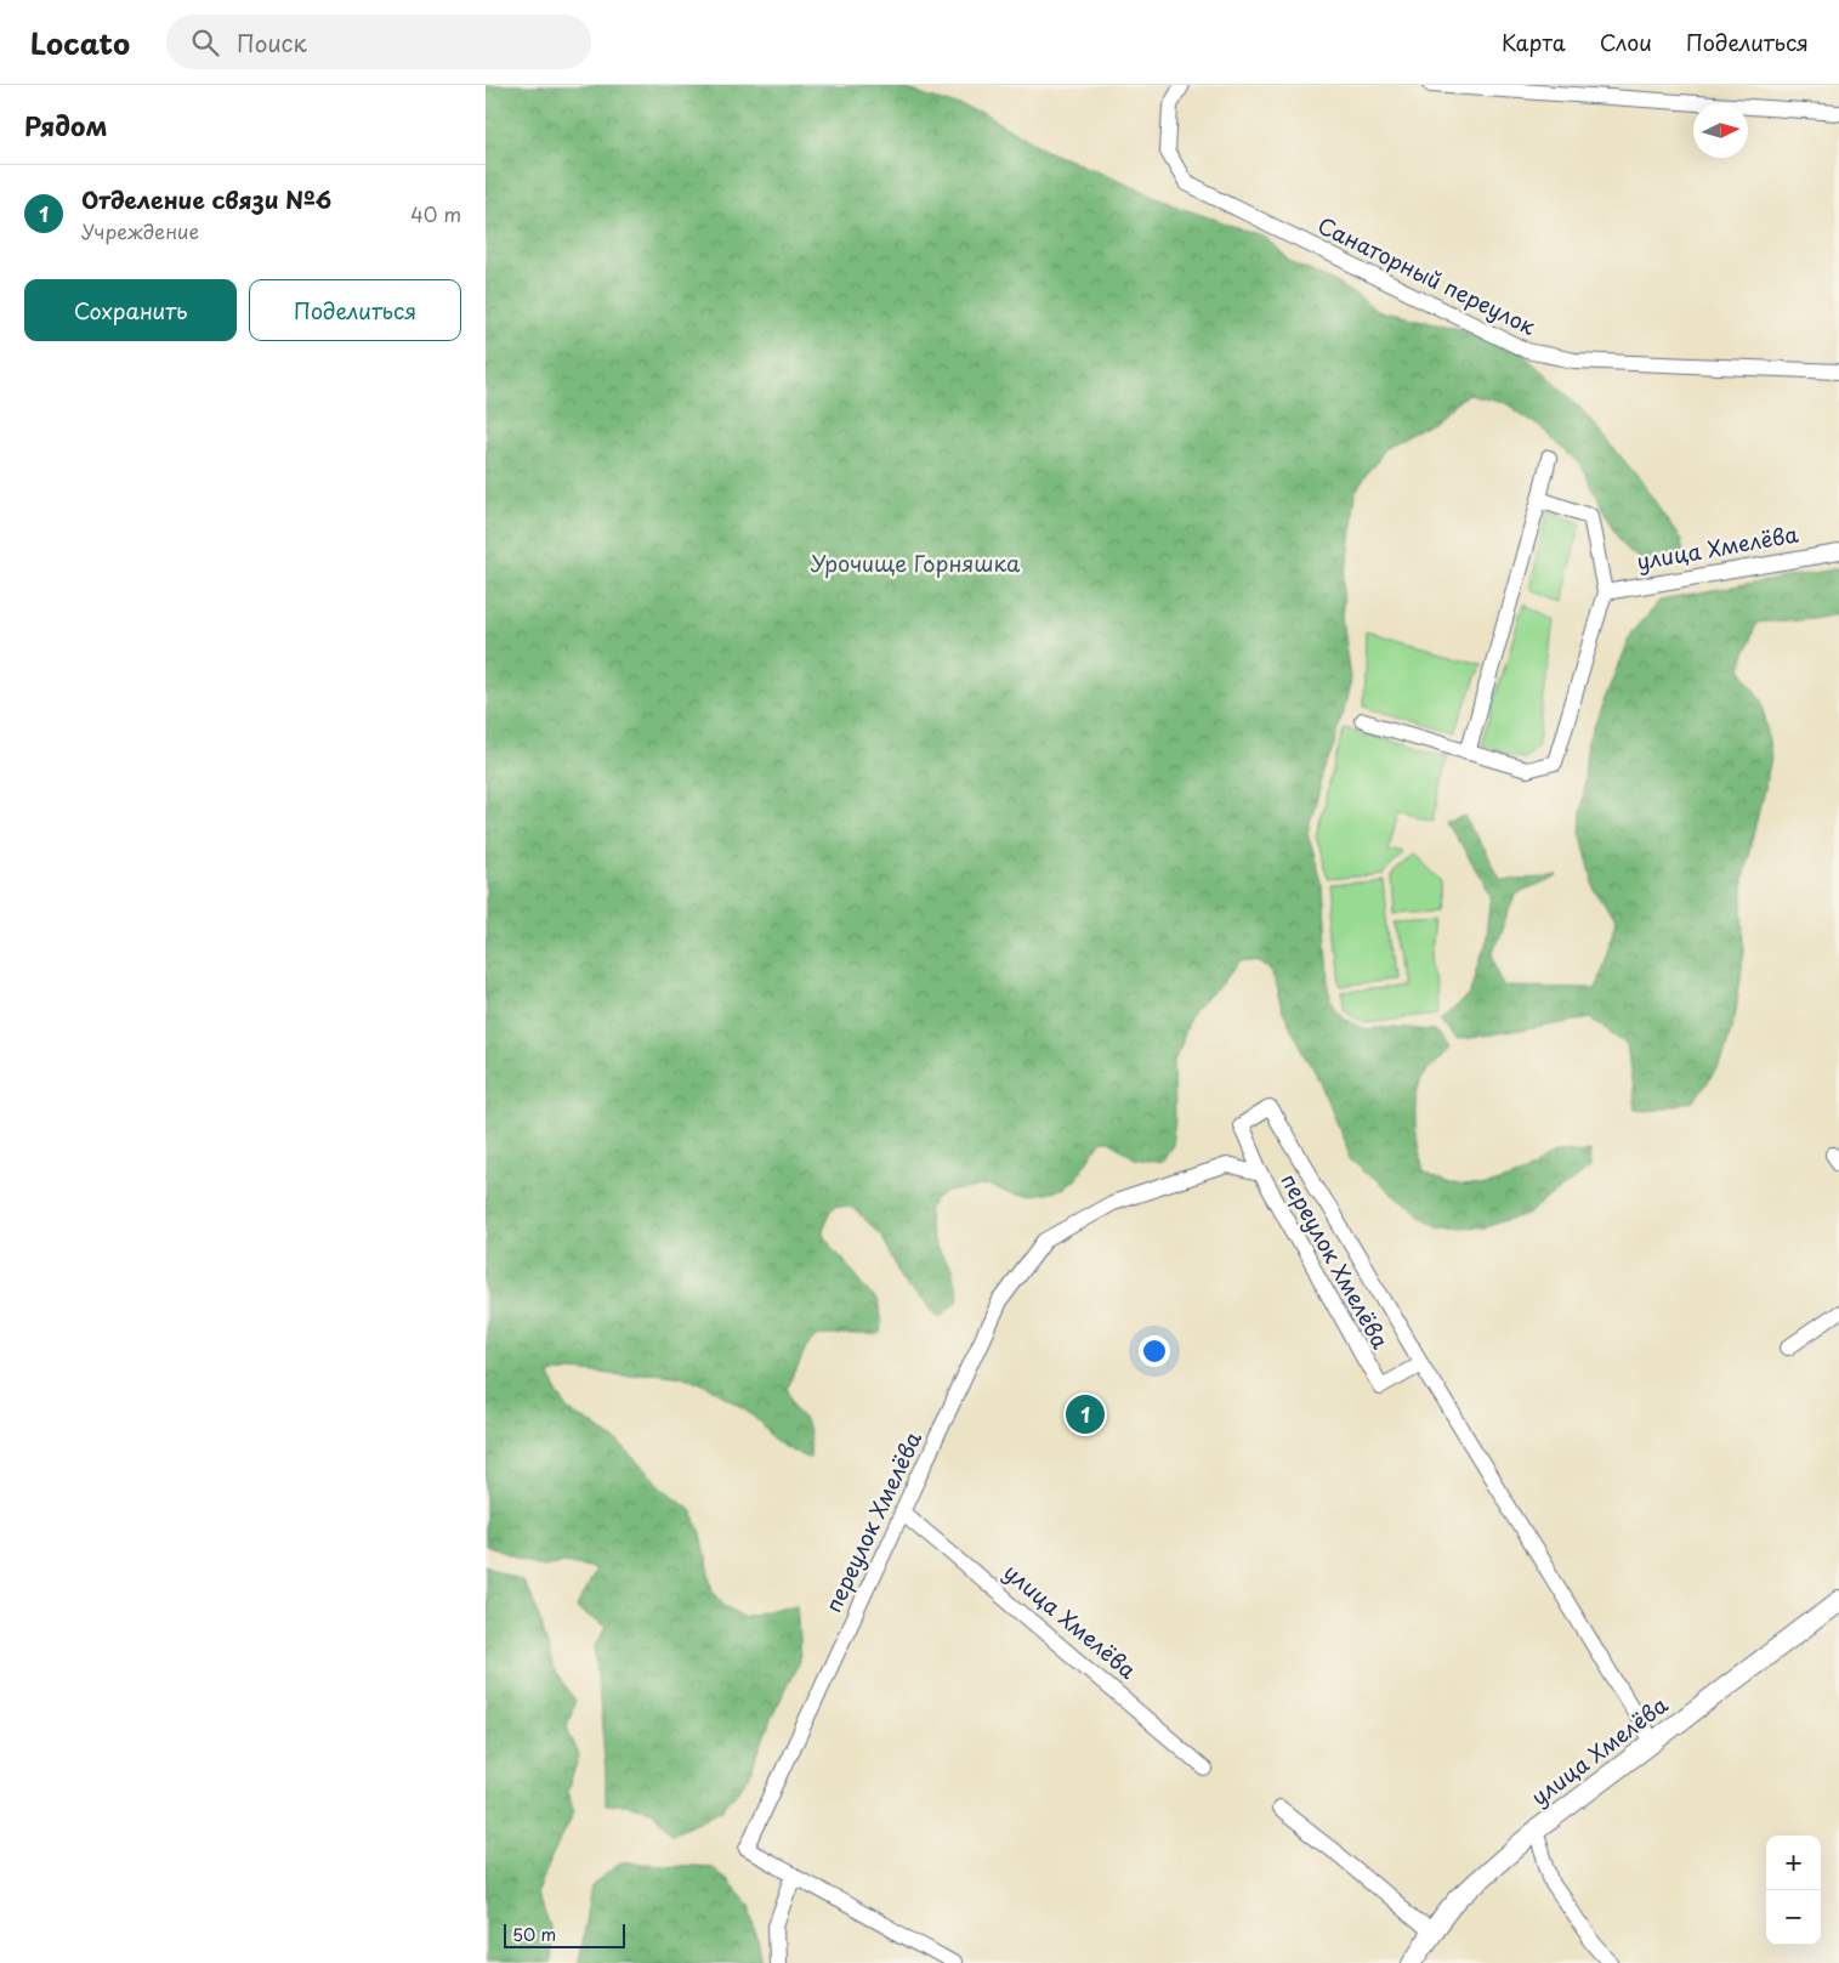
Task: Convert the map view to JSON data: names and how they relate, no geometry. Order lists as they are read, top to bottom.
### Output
{
  "streets": {
    "main road": ["улица Хмелёва"],
    "street": ["Санаторный переулок", "переулок Хмелёва"]
  },
  "crossings": [
    ["улица Хмелёва", "переулок Хмелёва"]
  ],
  "parks": ["Урочище Горняшка"],
  "scale_bar": "50 m",
  "north": "right",
  "page": {
    "header": "Locato",
    "search": "Поиск",
    "nav": ["Карта", "Слои", "Поделиться"],
    "heading": "Рядом",
    "list": [
      {
        "mark": "1",
        "name": "Отделение связи №6",
        "note": "Учреждение",
        "value": "40 m"
      }
    ],
    "buttons": ["Сохранить", "Поделиться"],
    "pins": "1",
    "map_buttons": ["+", "−"],
    "scale": "50 m"
  }
}
